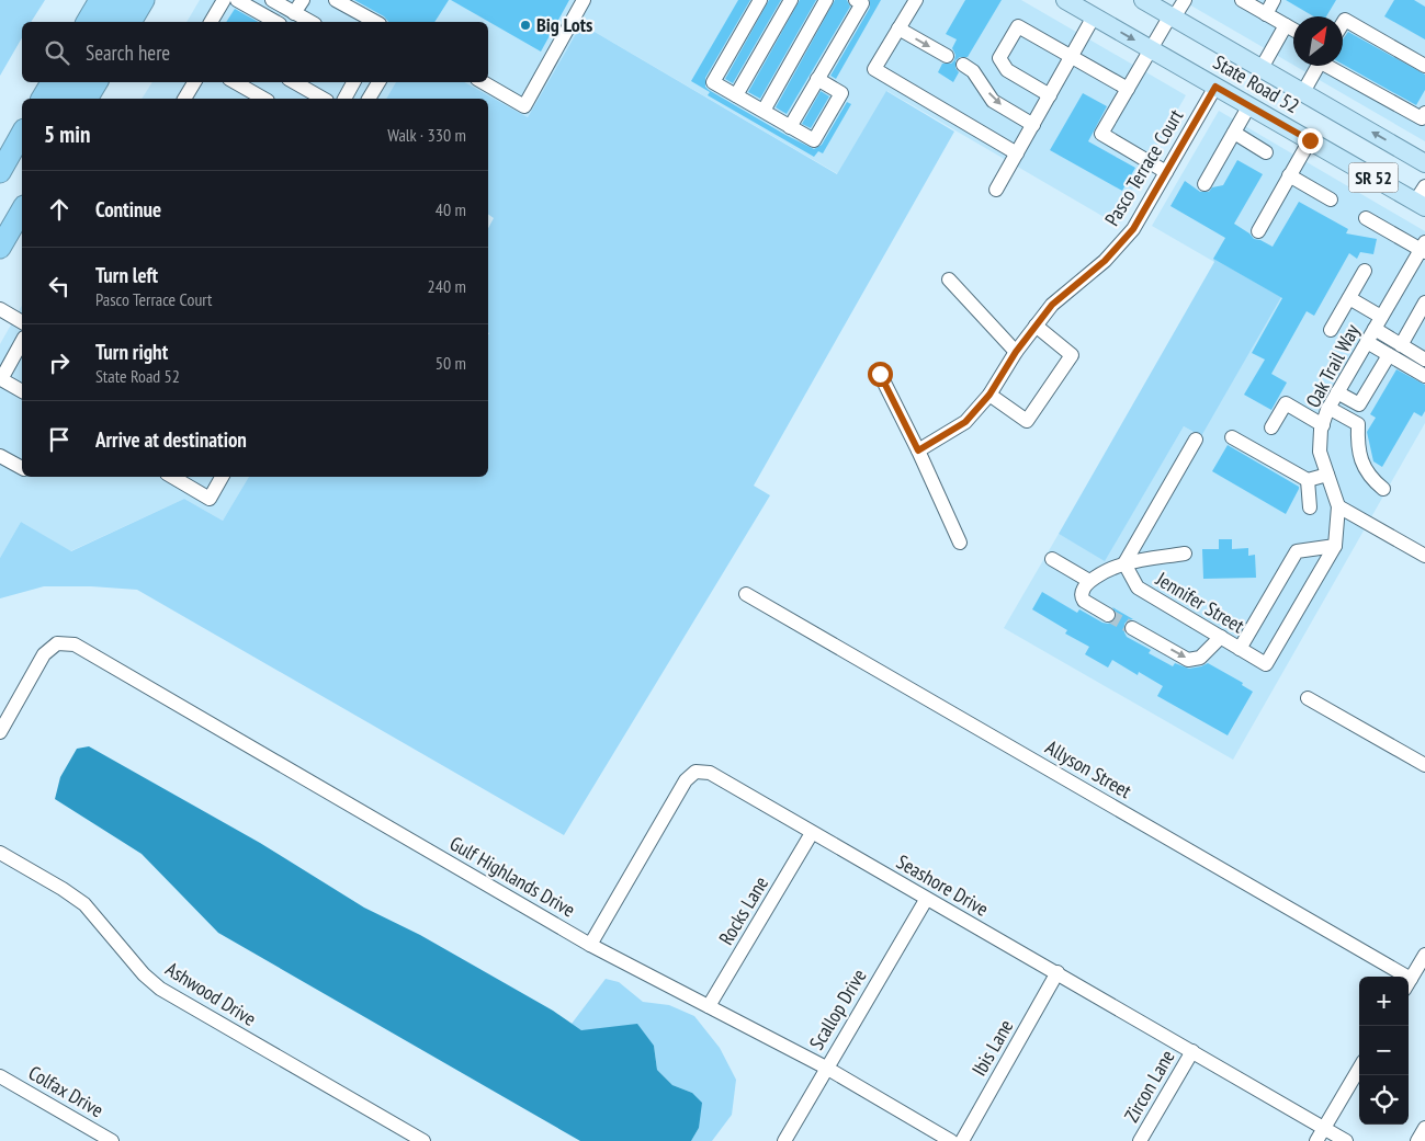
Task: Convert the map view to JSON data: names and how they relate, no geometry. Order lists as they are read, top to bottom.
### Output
{
  "streets": {
    "main road": ["State Road 52", "SR 52"],
    "street": [
      "Pasco Terrace Court",
      "Oak Trail Way",
      "Jennifer Street",
      "Allyson Street",
      "Gulf Highlands Drive",
      "Seashore Drive",
      "Rocks Lane",
      "Ashwood Drive",
      "Scallop Drive",
      "Ibis Lane",
      "Zircon Lane",
      "Colfax Drive"
    ]
  },
  "crossings": [
    ["State Road 52", "Pasco Terrace Court"],
    ["Oak Trail Way", "Jennifer Street"],
    ["Gulf Highlands Drive", "Seashore Drive"],
    ["Gulf Highlands Drive", "Rocks Lane"],
    ["Gulf Highlands Drive", "Scallop Drive"],
    ["Seashore Drive", "Rocks Lane"],
    ["Seashore Drive", "Scallop Drive"],
    ["Seashore Drive", "Ibis Lane"],
    ["Seashore Drive", "Zircon Lane"]
  ],
  "places": ["Big Lots"],
  "north": "top right",
  "page": {
    "search": "Search here",
    "heading": ["5 min", "Walk · 330 m"],
    "list": [
      ["Continue", "40 m"],
      ["Turn left", "Pasco Terrace Court", "240 m"],
      ["Turn right", "State Road 52", "50 m"],
      "Arrive at destination"
    ],
    "map_buttons": ["+", "−"]
  }
}
